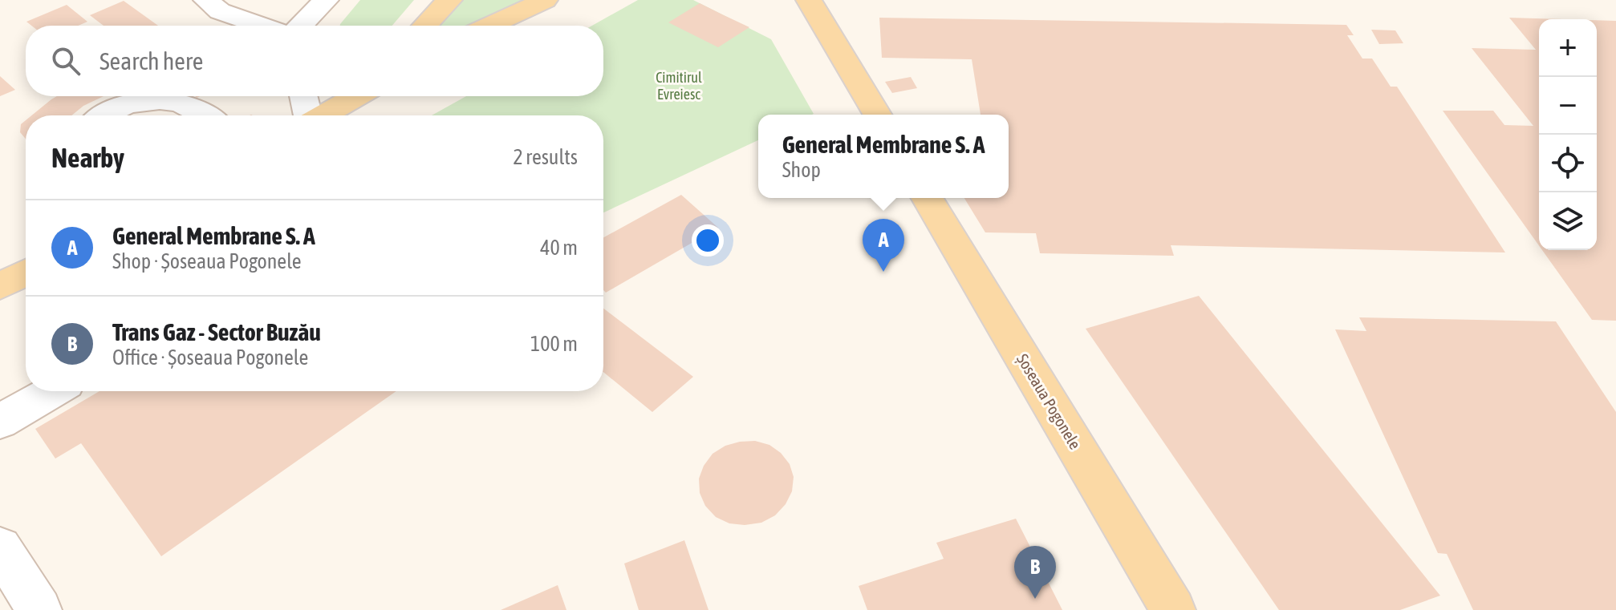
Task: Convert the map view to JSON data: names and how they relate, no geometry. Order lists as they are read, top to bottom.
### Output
{
  "streets": {
    "main road": ["Șoseaua Pogonele"]
  },
  "parks": ["Cimitirul Evreiesc"],
  "page": {
    "map_buttons": ["+", "−"],
    "search": "Search here",
    "popup": ["General Membrane S. A", "Shop"],
    "heading": ["Nearby", "2 results"],
    "list": [
      {
        "mark": "A",
        "name": "General Membrane S. A",
        "note": "Shop · Șoseaua Pogonele",
        "value": "40 m"
      },
      {
        "mark": "B",
        "name": "Trans Gaz - Sector Buzău",
        "note": "Office · Șoseaua Pogonele",
        "value": "100 m"
      }
    ],
    "pins": ["A", "B"]
  }
}
